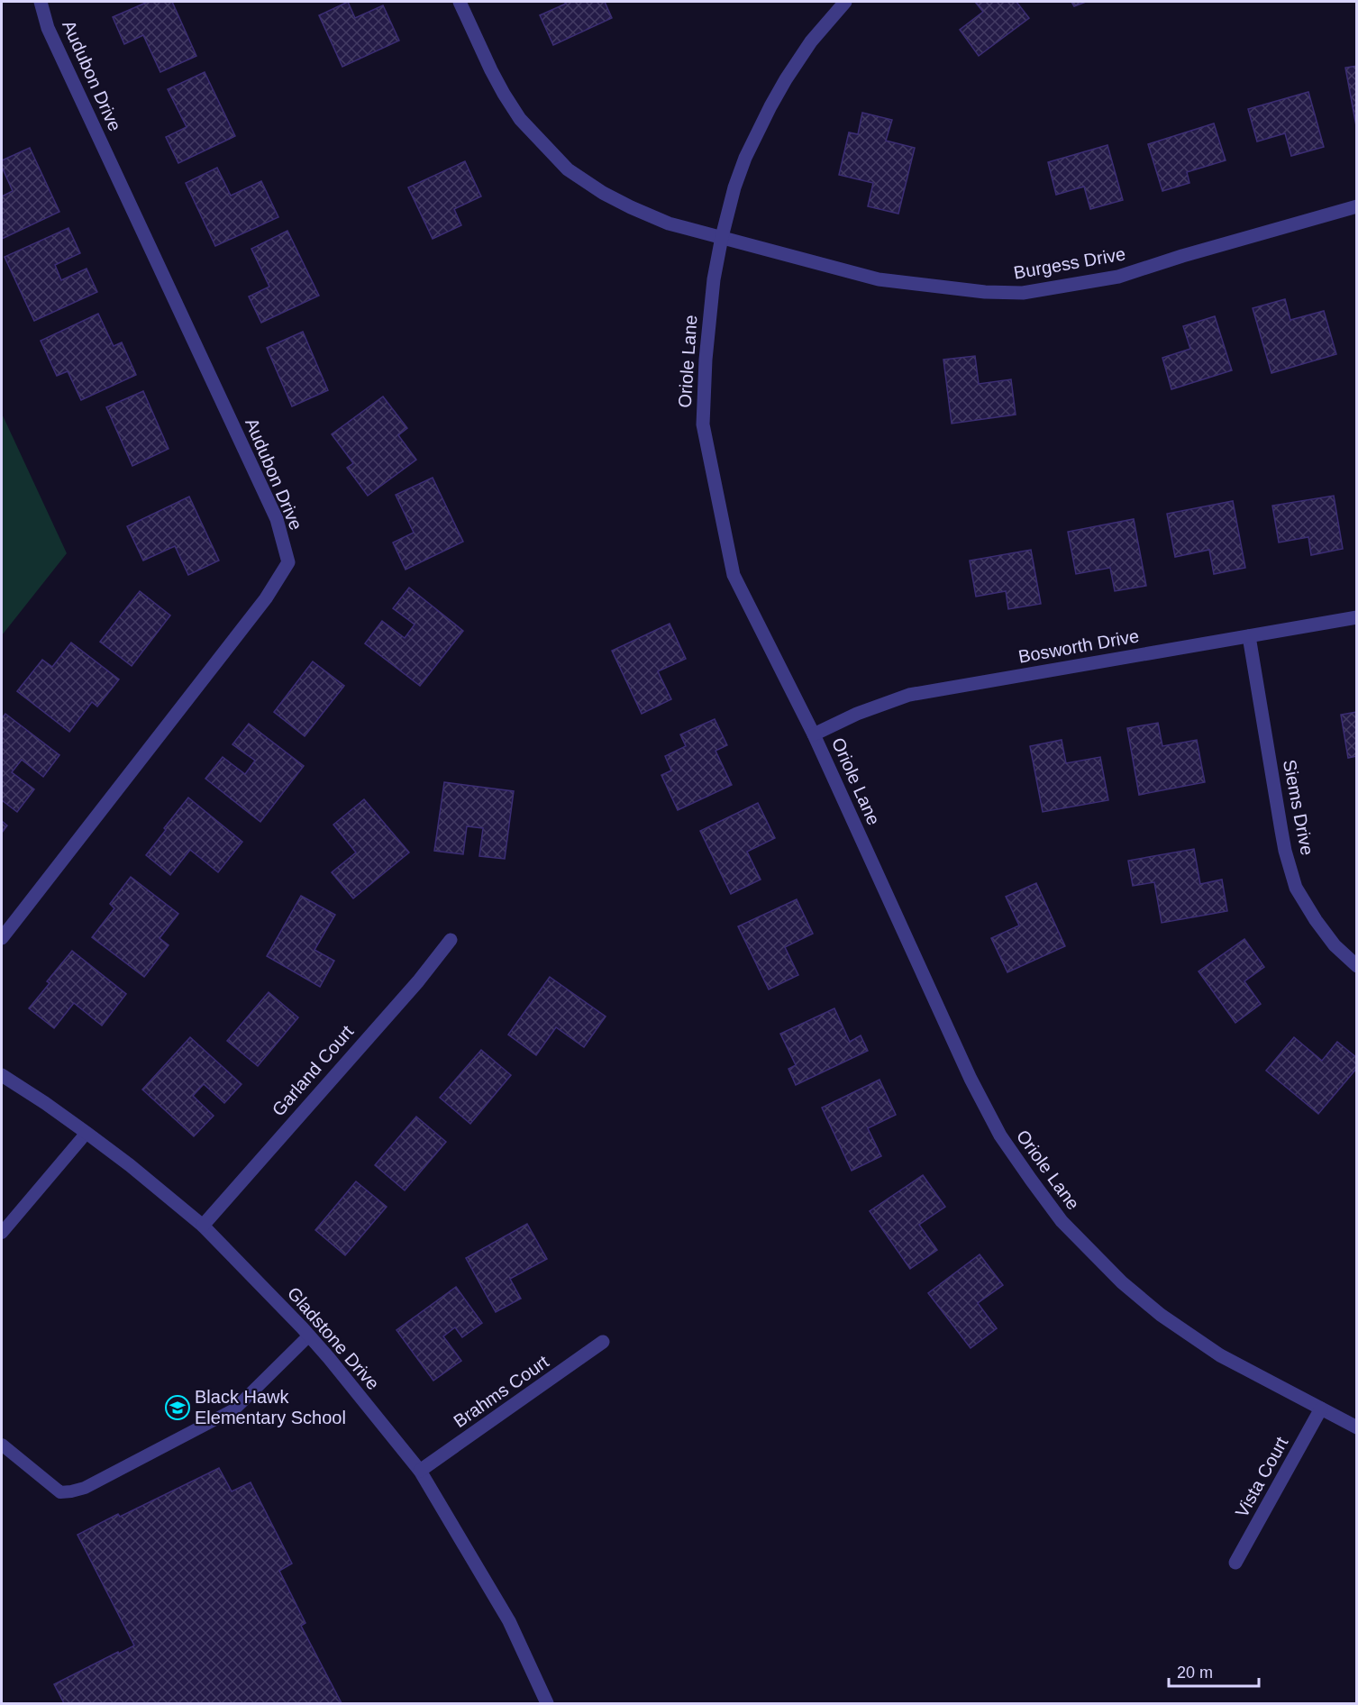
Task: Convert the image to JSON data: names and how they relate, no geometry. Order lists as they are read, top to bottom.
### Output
{
  "streets": {
    "street": [
      "Audubon Drive",
      "Burgess Drive",
      "Oriole Lane",
      "Bosworth Drive",
      "Siems Drive",
      "Garland Court",
      "Gladstone Drive",
      "Brahms Court",
      "Vista Court"
    ]
  },
  "crossings": [
    ["Burgess Drive", "Oriole Lane"],
    ["Oriole Lane", "Bosworth Drive"],
    ["Oriole Lane", "Vista Court"],
    ["Bosworth Drive", "Siems Drive"],
    ["Garland Court", "Gladstone Drive"],
    ["Gladstone Drive", "Brahms Court"]
  ],
  "places": {
    "school or university": ["Black Hawk Elementary School"]
  },
  "scale_bar": "20 m"
}
